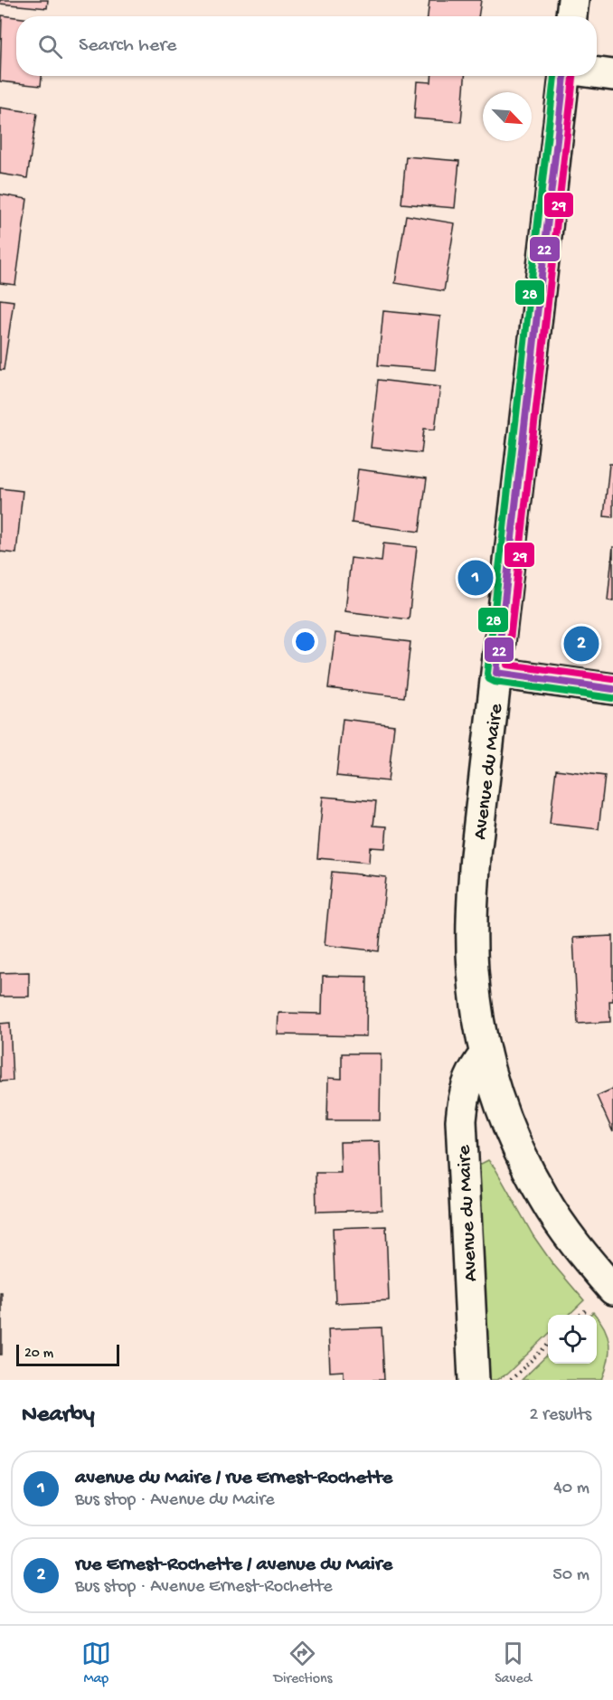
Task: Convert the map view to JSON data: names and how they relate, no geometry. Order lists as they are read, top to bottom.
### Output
{
  "streets": {
    "street": ["Avenue du Maire"]
  },
  "lines": ["transit line 22", "transit line 28", "transit line 29"],
  "scale_bar": "20 m",
  "north": "bottom right",
  "page": {
    "search": "Search here",
    "pins": ["1", "2"],
    "scale": "20 m",
    "heading": ["Nearby", "2 results"],
    "list": [
      {
        "mark": "1",
        "name": "avenue du Maire / rue Ernest-Rochette",
        "note": "Bus stop · Avenue du Maire",
        "value": "40 m"
      },
      {
        "mark": "2",
        "name": "rue Ernest-Rochette / avenue du Maire",
        "note": "Bus stop · Avenue Ernest-Rochette",
        "value": "50 m"
      }
    ],
    "nav": ["Map", "Directions", "Saved"]
  }
}
